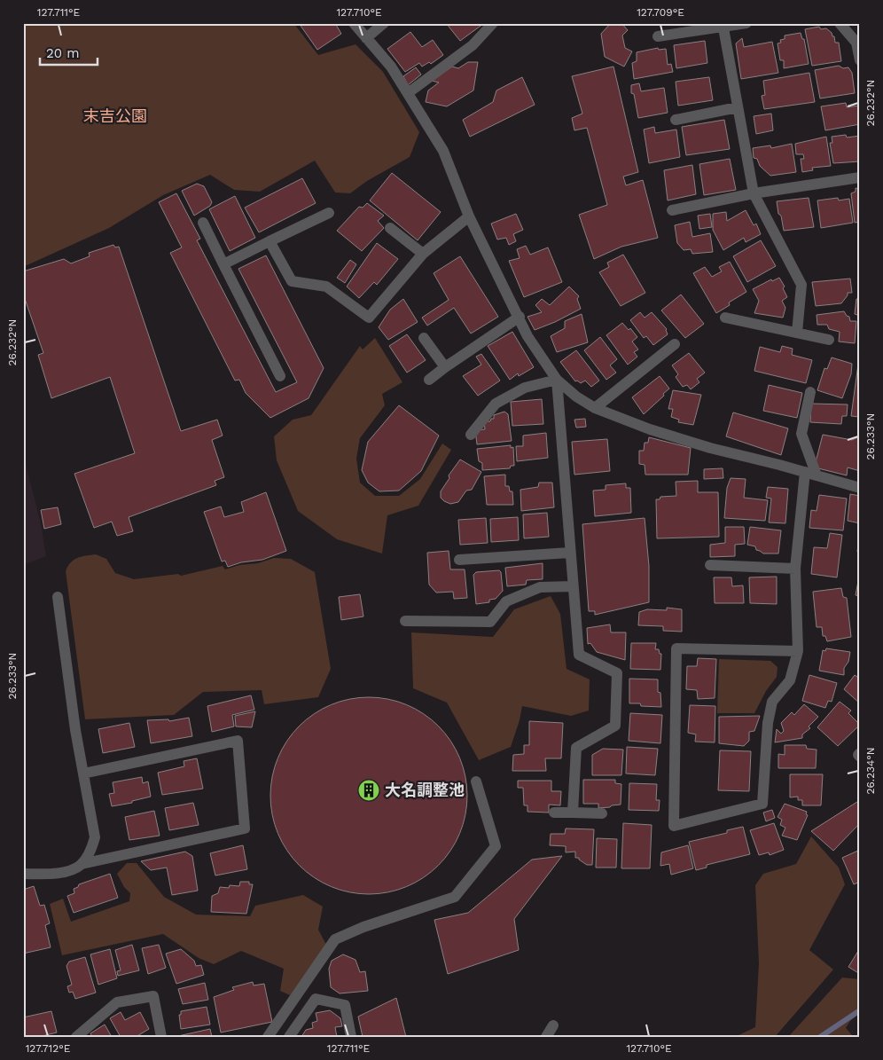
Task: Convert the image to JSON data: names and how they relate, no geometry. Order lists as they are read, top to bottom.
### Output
{
  "parks": ["末吉公園"],
  "places": {
    "building": ["大名調整池"]
  },
  "scale_bar": "20 m",
  "coordinates": [
    "127.711°E",
    "127.710°E",
    "127.709°E",
    "26.232°N",
    "26.233°N",
    "26.234°N",
    "127.712°E"
  ]
}
